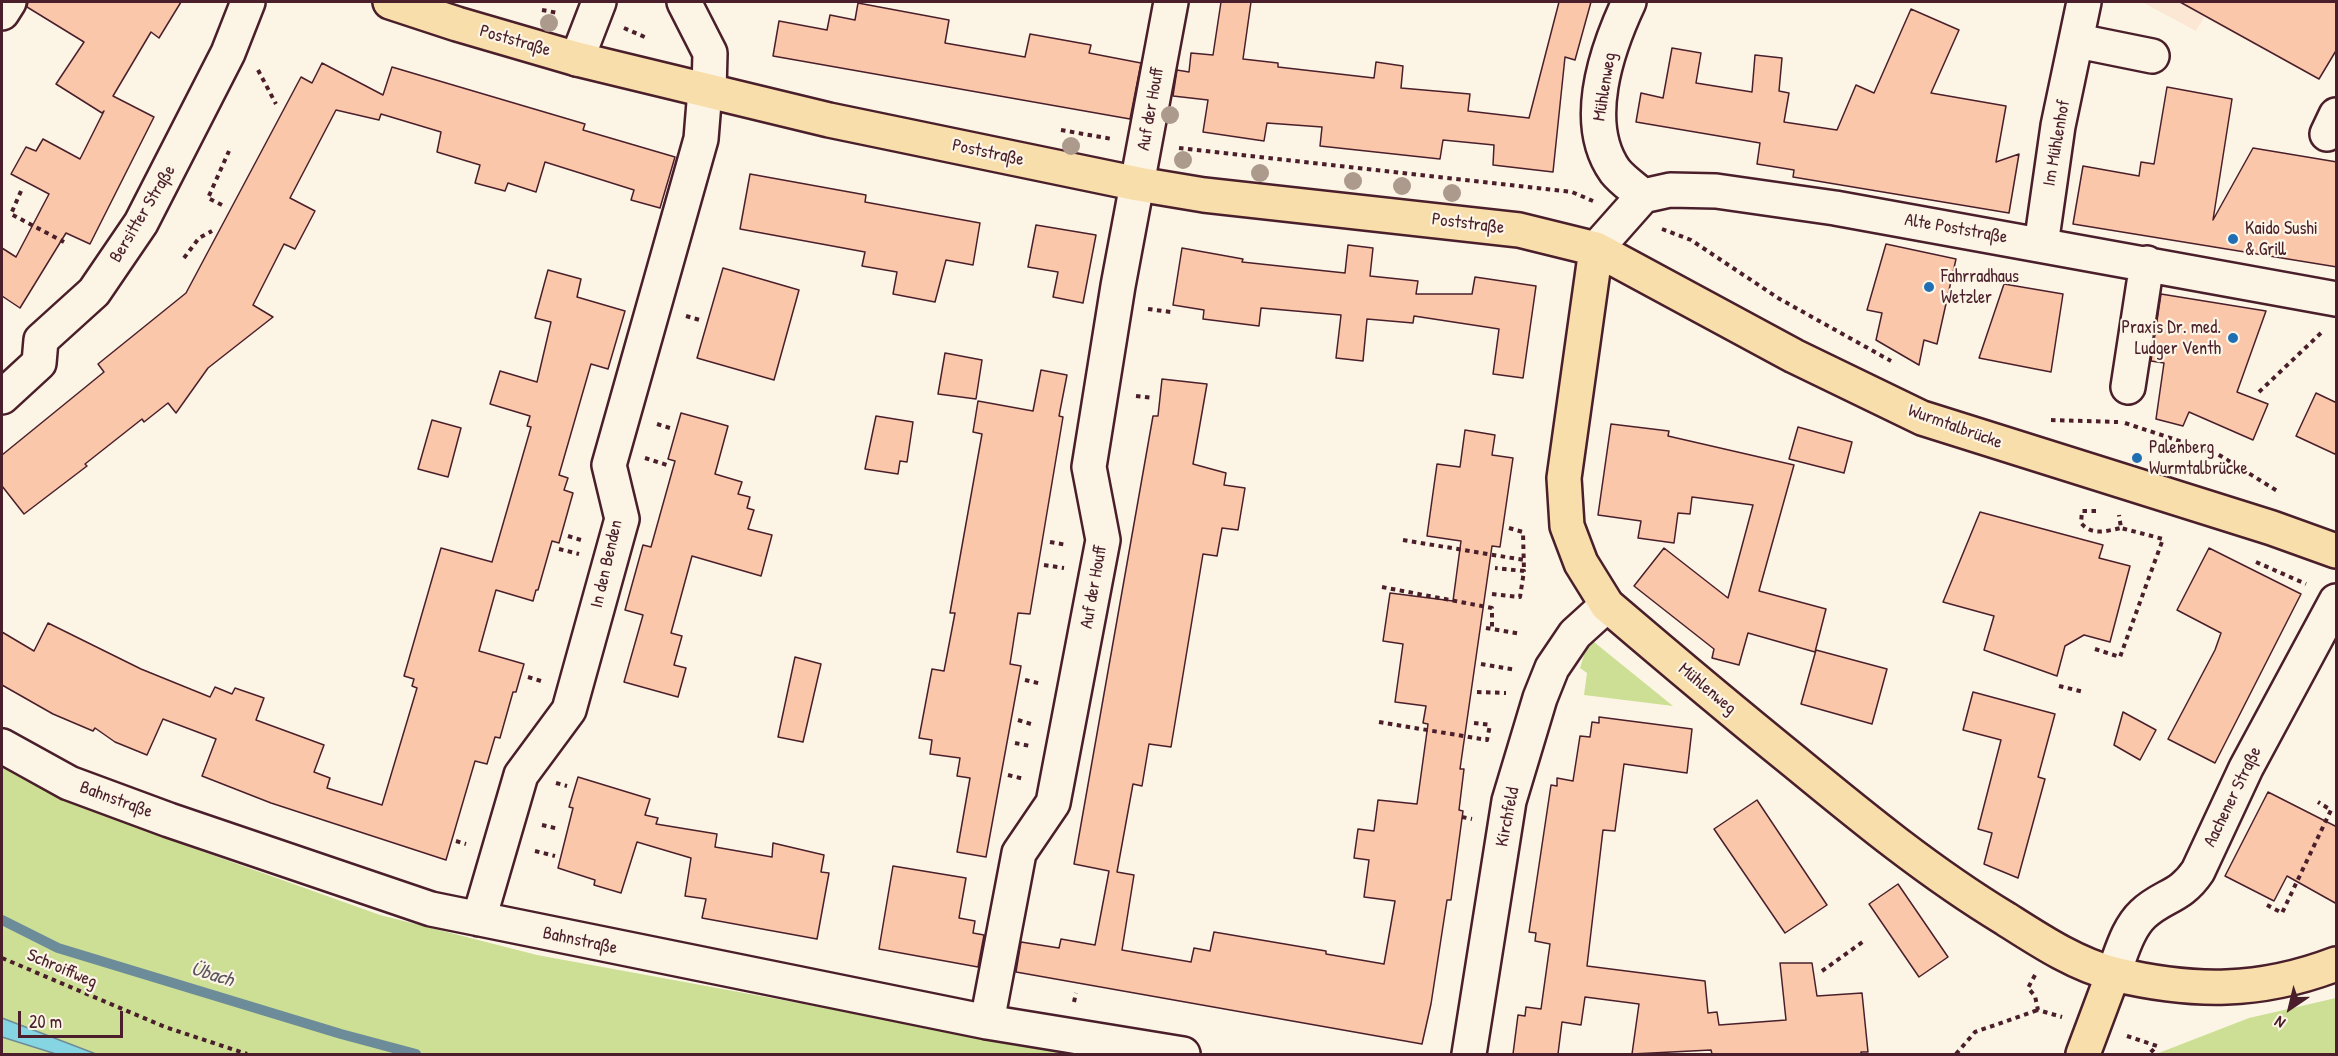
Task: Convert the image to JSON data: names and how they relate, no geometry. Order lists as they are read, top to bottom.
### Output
{
  "streets": {
    "main road": ["Poststraße", "Mühlenweg", "Wurmtalbrücke"],
    "street": [
      "Auf der Houff",
      "Im Mühlenhof",
      "Bersitter Straße",
      "Alte Poststraße",
      "In den Benden",
      "Aachener Straße",
      "Bahnstraße",
      "Kirchfeld"
    ],
    "path": ["Schroiffweg"]
  },
  "crossings": [
    ["Poststraße", "Mühlenweg"],
    ["Poststraße", "Auf der Houff"],
    ["Poststraße", "Wurmtalbrücke"],
    ["Poststraße", "In den Benden"],
    ["Mühlenweg", "Alte Poststraße"],
    ["Mühlenweg", "Wurmtalbrücke"],
    ["Mühlenweg", "Aachener Straße"],
    ["Mühlenweg", "Kirchfeld"],
    ["Auf der Houff", "Bahnstraße"],
    ["Im Mühlenhof", "Alte Poststraße"],
    ["In den Benden", "Bahnstraße"]
  ],
  "water": ["Übach"],
  "places": [
    "Kaido Sushi & Grill",
    "Fahrradhaus Wetzler",
    "Praxis Dr. med. Ludger Venth",
    "Palenberg Wurmtalbrücke"
  ],
  "scale_bar": "20 m",
  "north": "bottom left"
}
